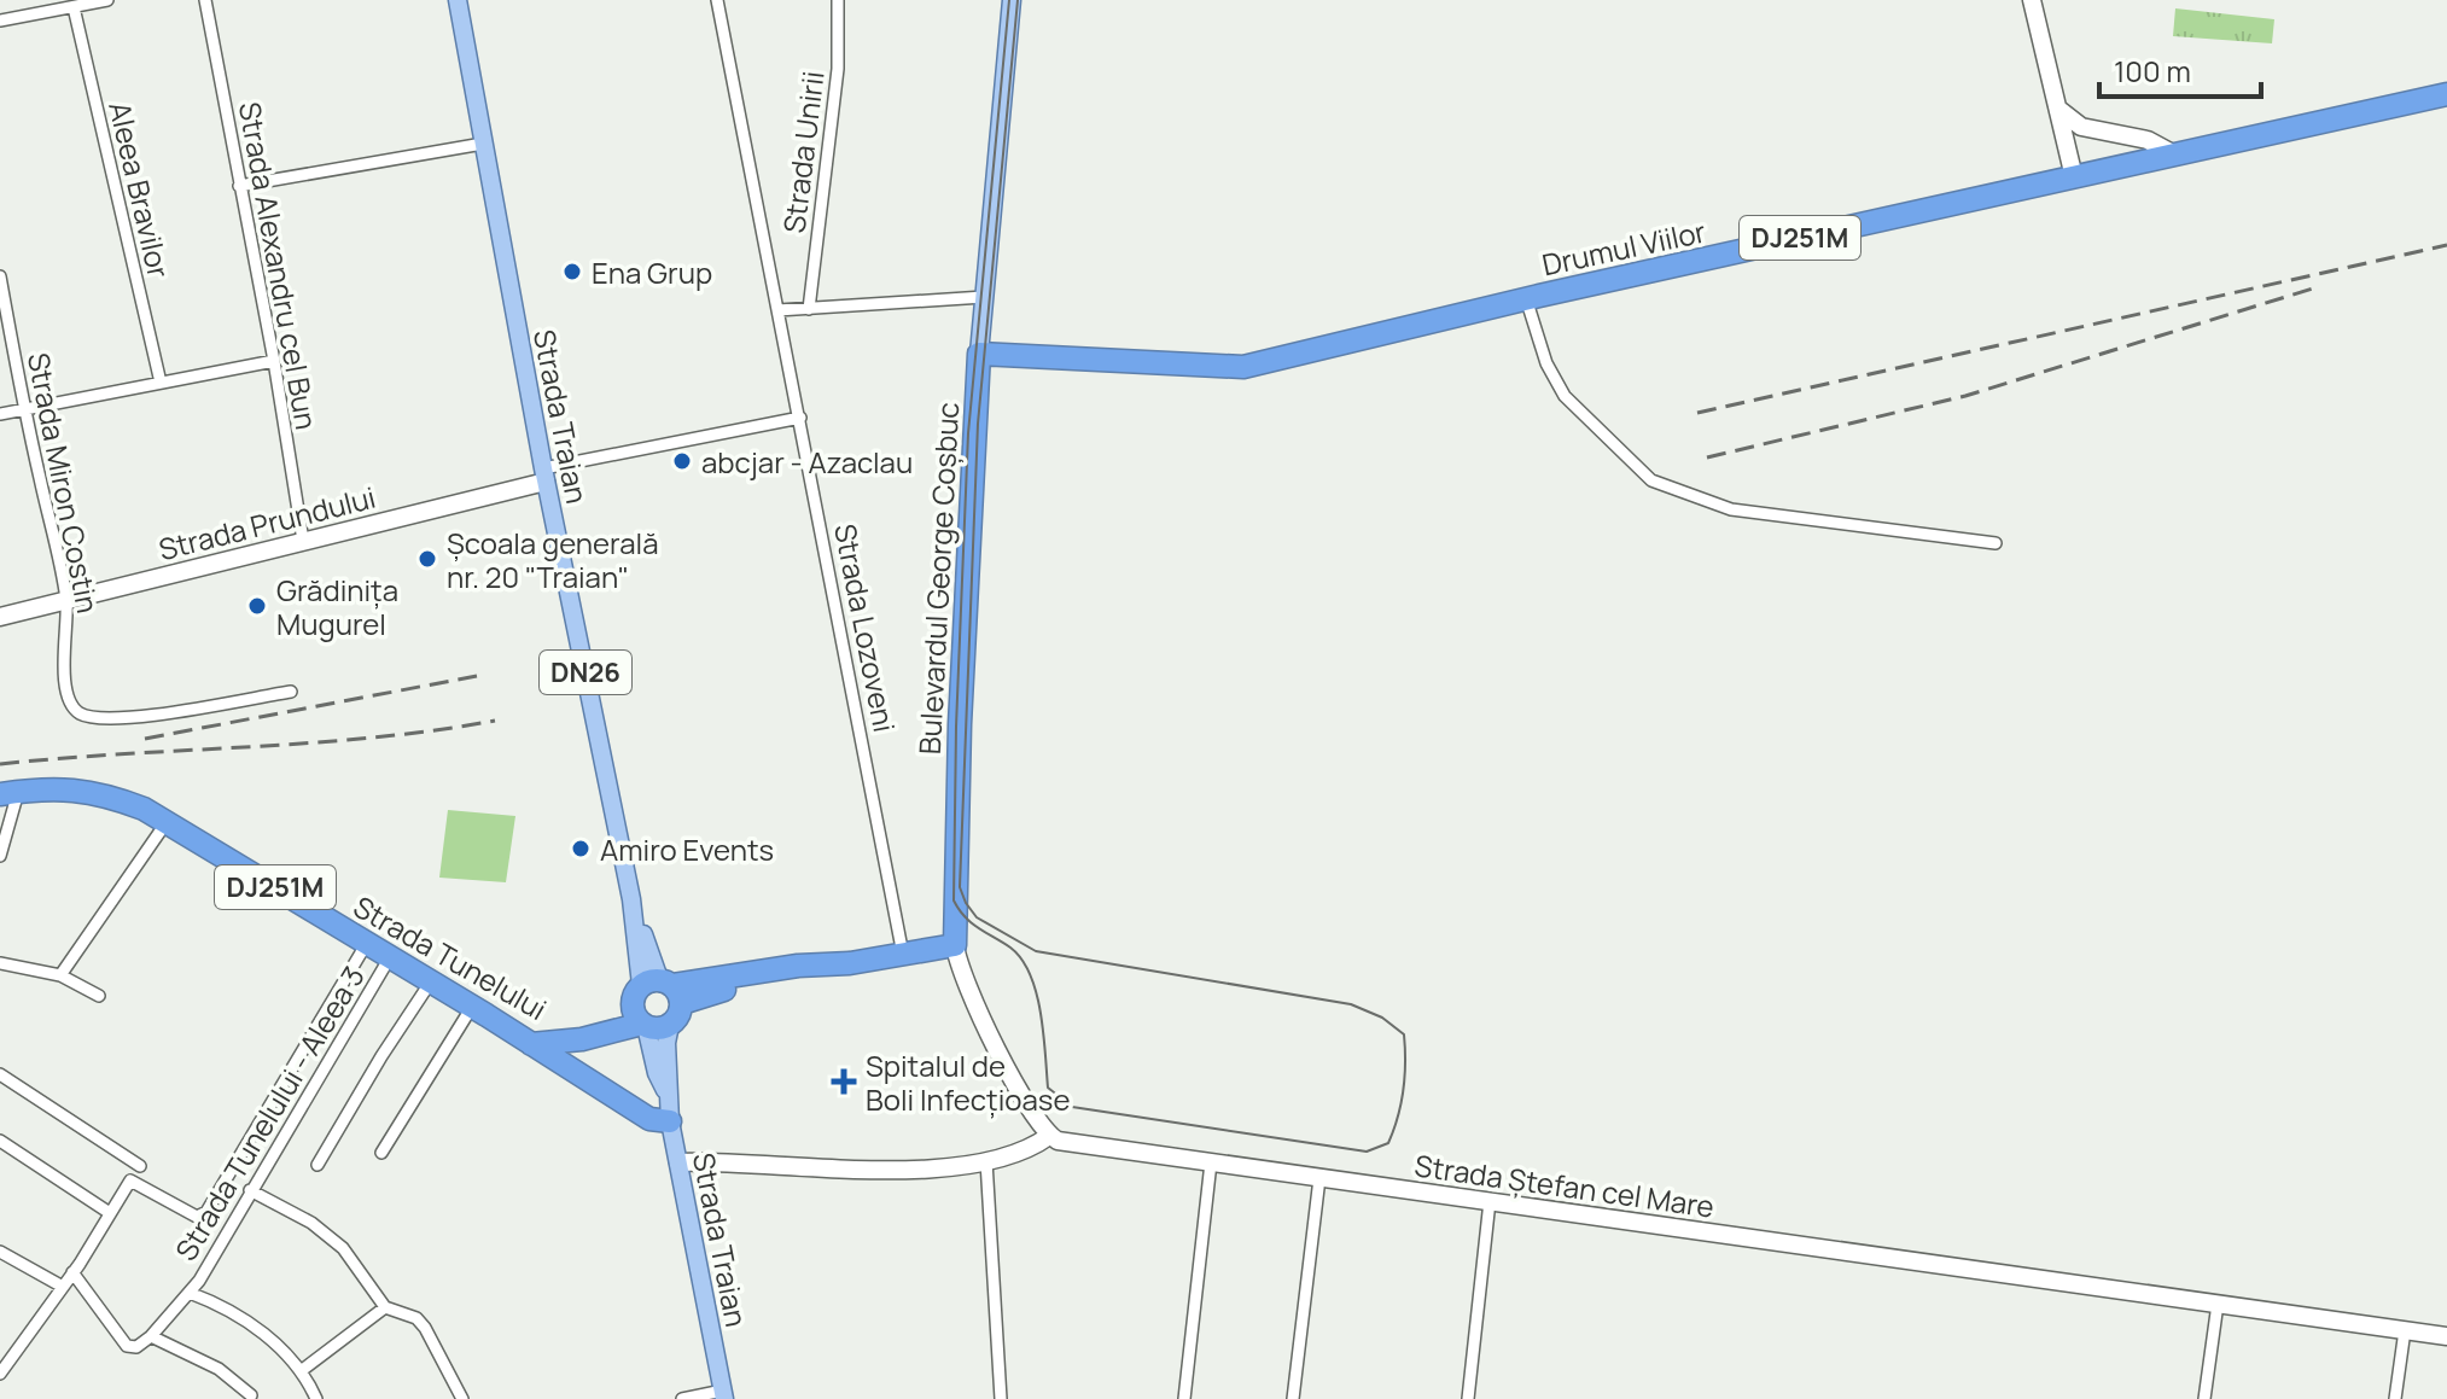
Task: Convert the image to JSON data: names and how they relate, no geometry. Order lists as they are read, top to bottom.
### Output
{
  "streets": {
    "highway": [
      "DJ251M",
      "Drumul Viilor",
      "Bulevardul George Coșbuc",
      "Strada Tunelului"
    ],
    "main road": ["Strada Traian", "DN26"],
    "street": [
      "Strada Unirii",
      "Aleea Bravilor",
      "Strada Alexandru cel Bun",
      "Strada Miron Costin",
      "Strada Prundului",
      "Strada Lozoveni",
      "Strada Tunelului - Aleea 3",
      "Strada Ștefan cel Mare"
    ]
  },
  "crossings": [
    ["DJ251M", "Strada Traian"],
    ["DJ251M", "Strada Tunelului"],
    ["Drumul Viilor", "Bulevardul George Coșbuc"],
    ["Strada Alexandru cel Bun", "Strada Prundului"],
    ["Strada Traian", "Strada Prundului"],
    ["Strada Traian", "Strada Tunelului"],
    ["Strada Miron Costin", "Strada Prundului"],
    ["Strada Prundului", "Strada Lozoveni"],
    ["Bulevardul George Coșbuc", "Strada Ștefan cel Mare"],
    ["Strada Tunelului", "Strada Tunelului - Aleea 3"]
  ],
  "places": {
    "other": [
      "Ena Grup",
      "abcjar - Azaclau",
      "Școala generală nr. 20 \"Traian\"",
      "Grădinița Mugurel",
      "Amiro Events"
    ],
    "health": ["Spitalul de Boli Infecțioase"]
  },
  "scale_bar": "100 m"
}
